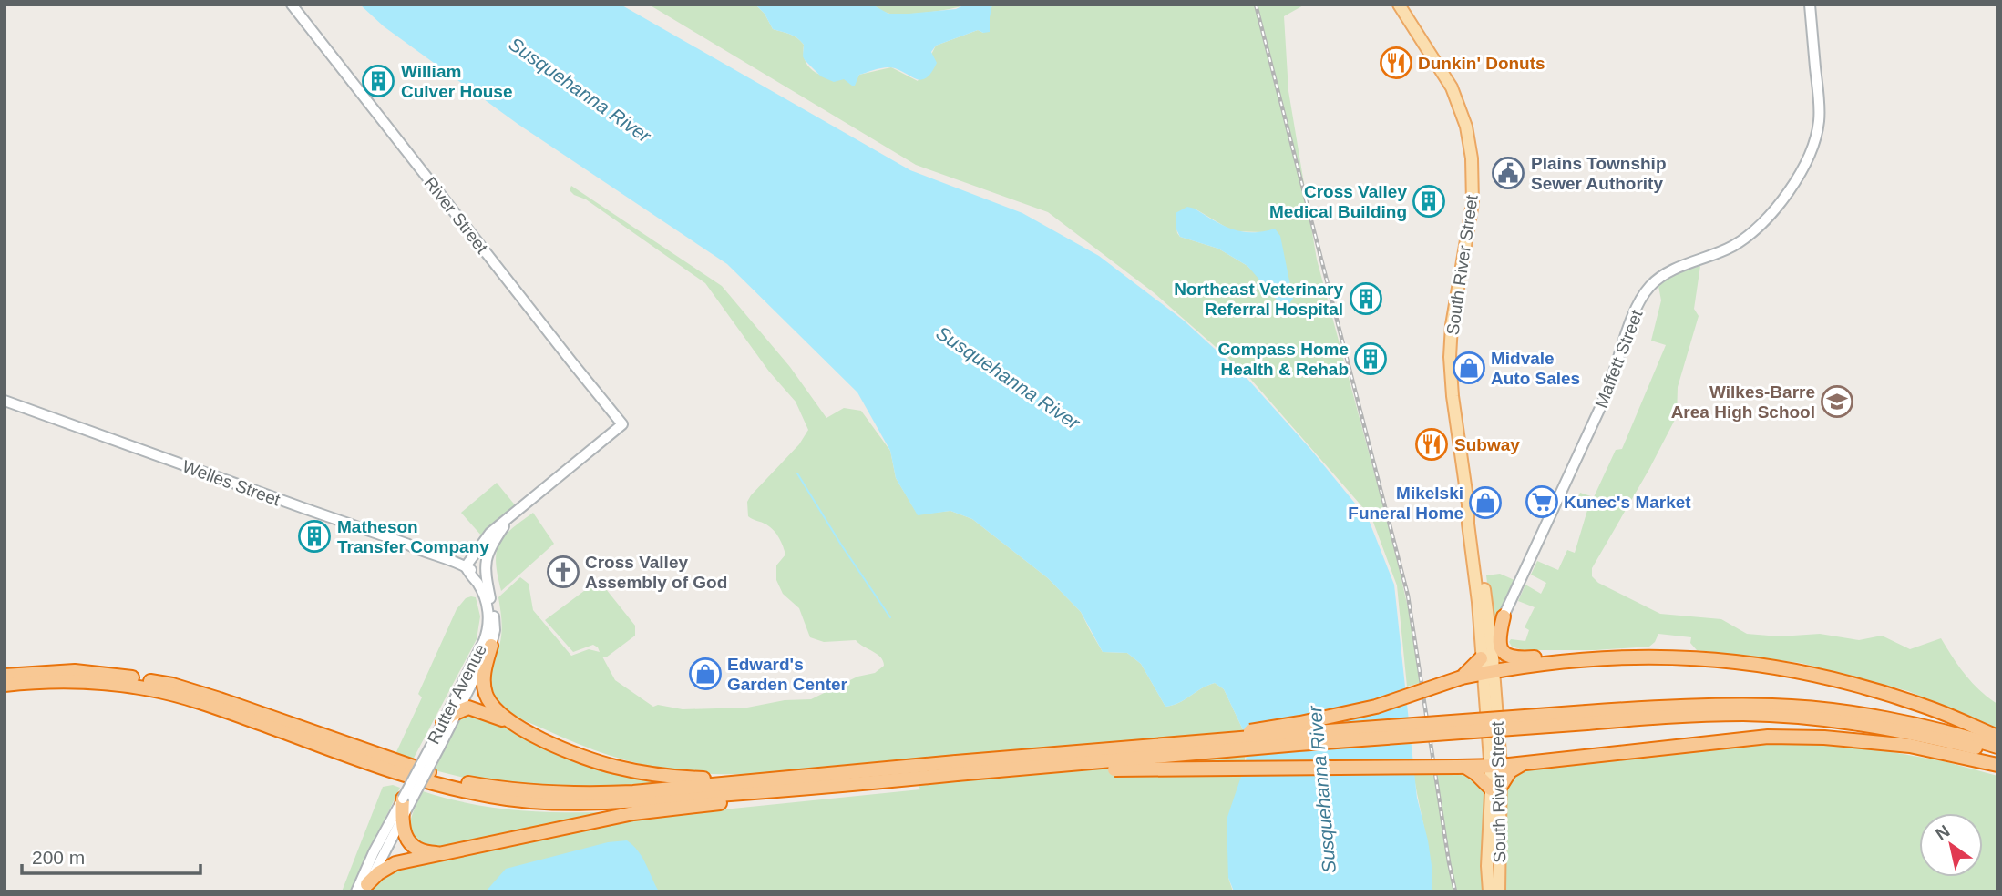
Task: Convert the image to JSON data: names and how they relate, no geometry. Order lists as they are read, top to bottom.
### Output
{
  "streets": {
    "main road": [
      "River Street",
      "South River Street",
      "Maffett Street",
      "Welles Street",
      "Rutter Avenue"
    ]
  },
  "crossings": [
    ["South River Street", "Maffett Street"],
    ["Welles Street", "Rutter Avenue"]
  ],
  "water": ["Susquehanna River"],
  "places": {
    "restaurant": ["Dunkin' Donuts", "Subway"],
    "building": [
      "William Culver House",
      "Cross Valley Medical Building",
      "Northeast Veterinary Referral Hospital",
      "Compass Home Health & Rehab",
      "Matheson Transfer Company"
    ],
    "public building": ["Plains Township Sewer Authority"],
    "shop": ["Midvale Auto Sales", "Mikelski Funeral Home", "Edward's Garden Center"],
    "school or university": ["Wilkes-Barre Area High School"],
    "supermarket": ["Kunec's Market"],
    "church": ["Cross Valley Assembly of God"]
  },
  "scale_bar": "200 m",
  "north": "top left"
}
